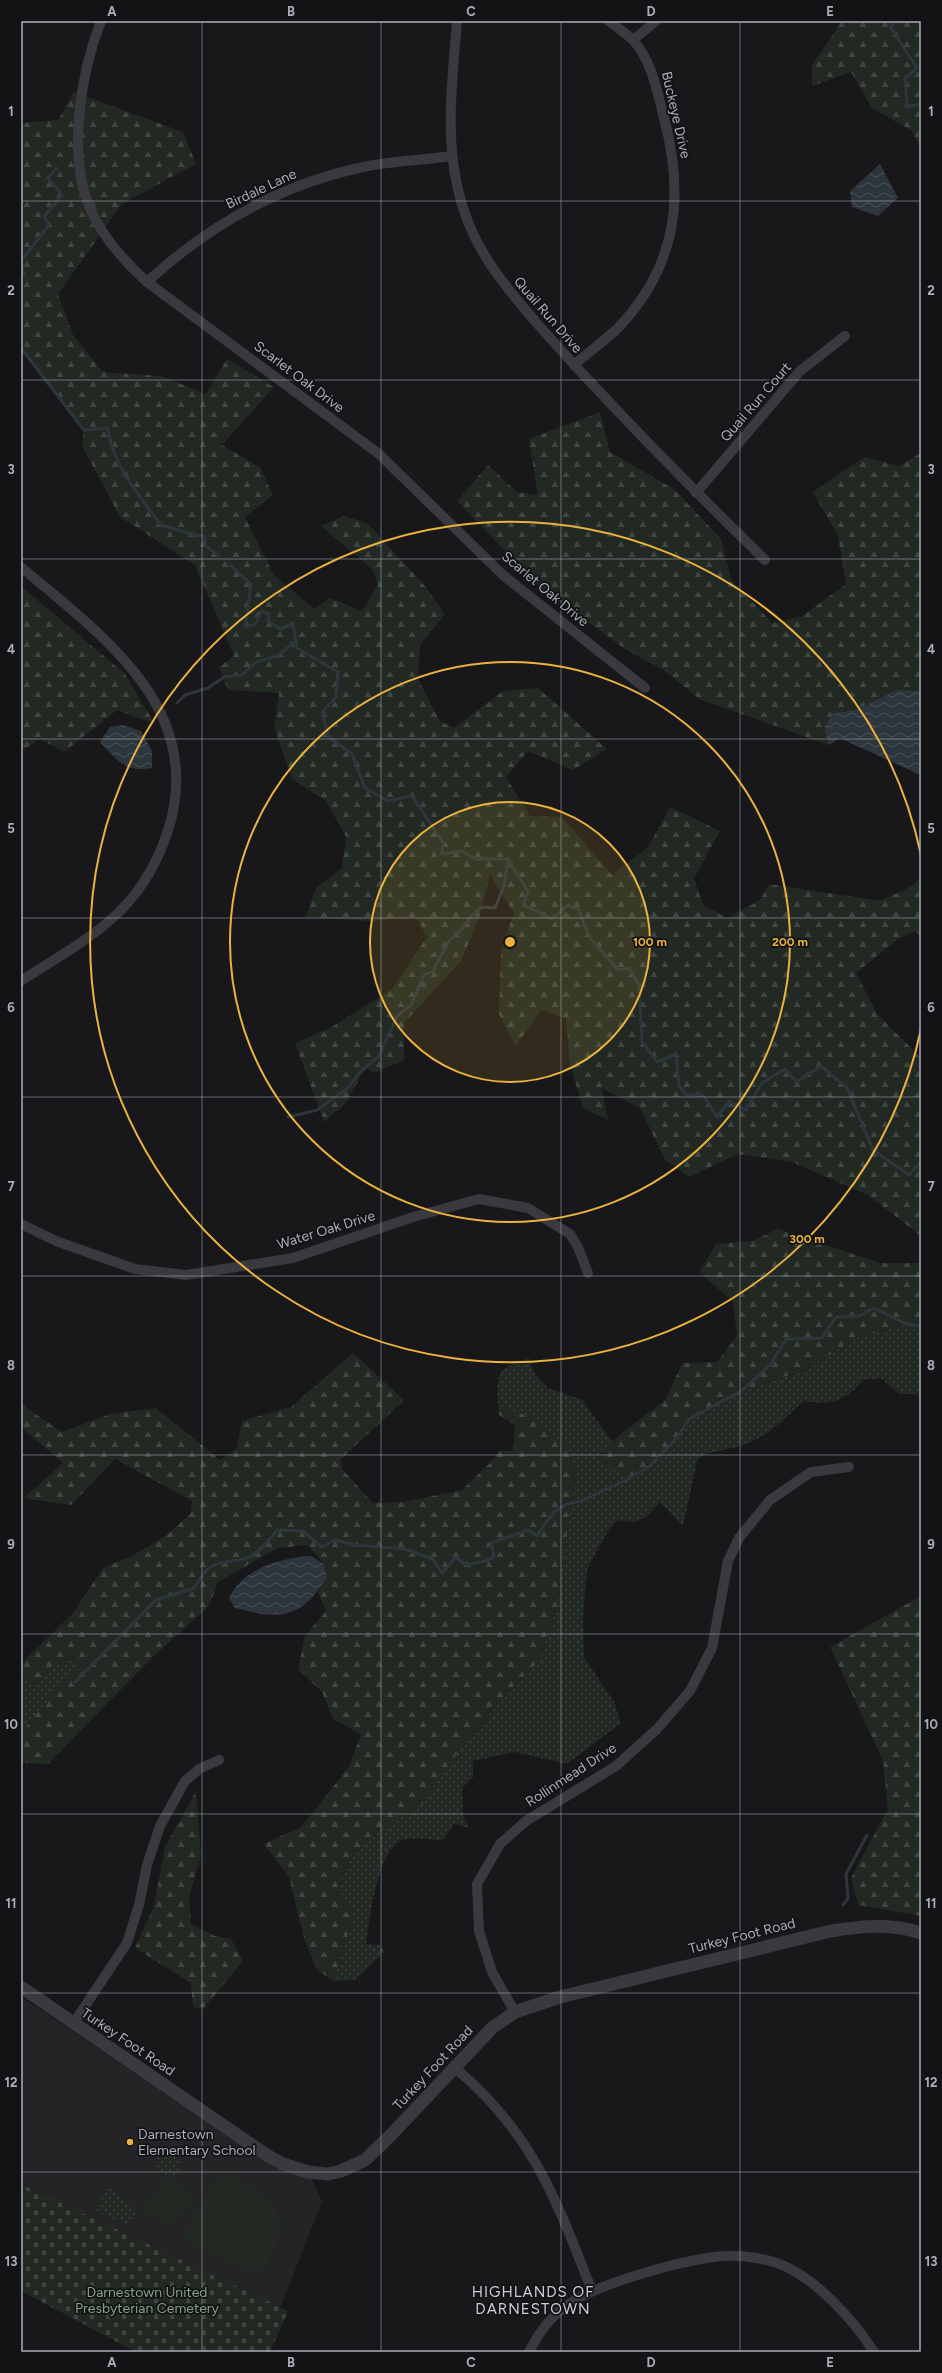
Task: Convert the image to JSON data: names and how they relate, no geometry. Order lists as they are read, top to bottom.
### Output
{
  "streets": {
    "street": [
      "Buckeye Drive",
      "Birdale Lane",
      "Quail Run Drive",
      "Scarlet Oak Drive",
      "Quail Run Court",
      "Water Oak Drive",
      "Rollinmead Drive",
      "Turkey Foot Road"
    ]
  },
  "crossings": [
    ["Buckeye Drive", "Quail Run Drive"],
    ["Birdale Lane", "Quail Run Drive"],
    ["Birdale Lane", "Scarlet Oak Drive"],
    ["Quail Run Drive", "Quail Run Court"],
    ["Rollinmead Drive", "Turkey Foot Road"]
  ],
  "districts": ["HIGHLANDS OF DARNESTOWN"],
  "parks": ["Darnestown United Presbyterian Cemetery"],
  "places": ["Darnestown Elementary School"],
  "grid": {
    "columns": [
      "A",
      "B",
      "C",
      "D",
      "E"
    ],
    "rows": [
      "1",
      "2",
      "3",
      "4",
      "5",
      "6",
      "7",
      "8",
      "9",
      "10",
      "11",
      "12",
      "13"
    ]
  },
  "rings": ["100 m", "200 m", "300 m"]
}
